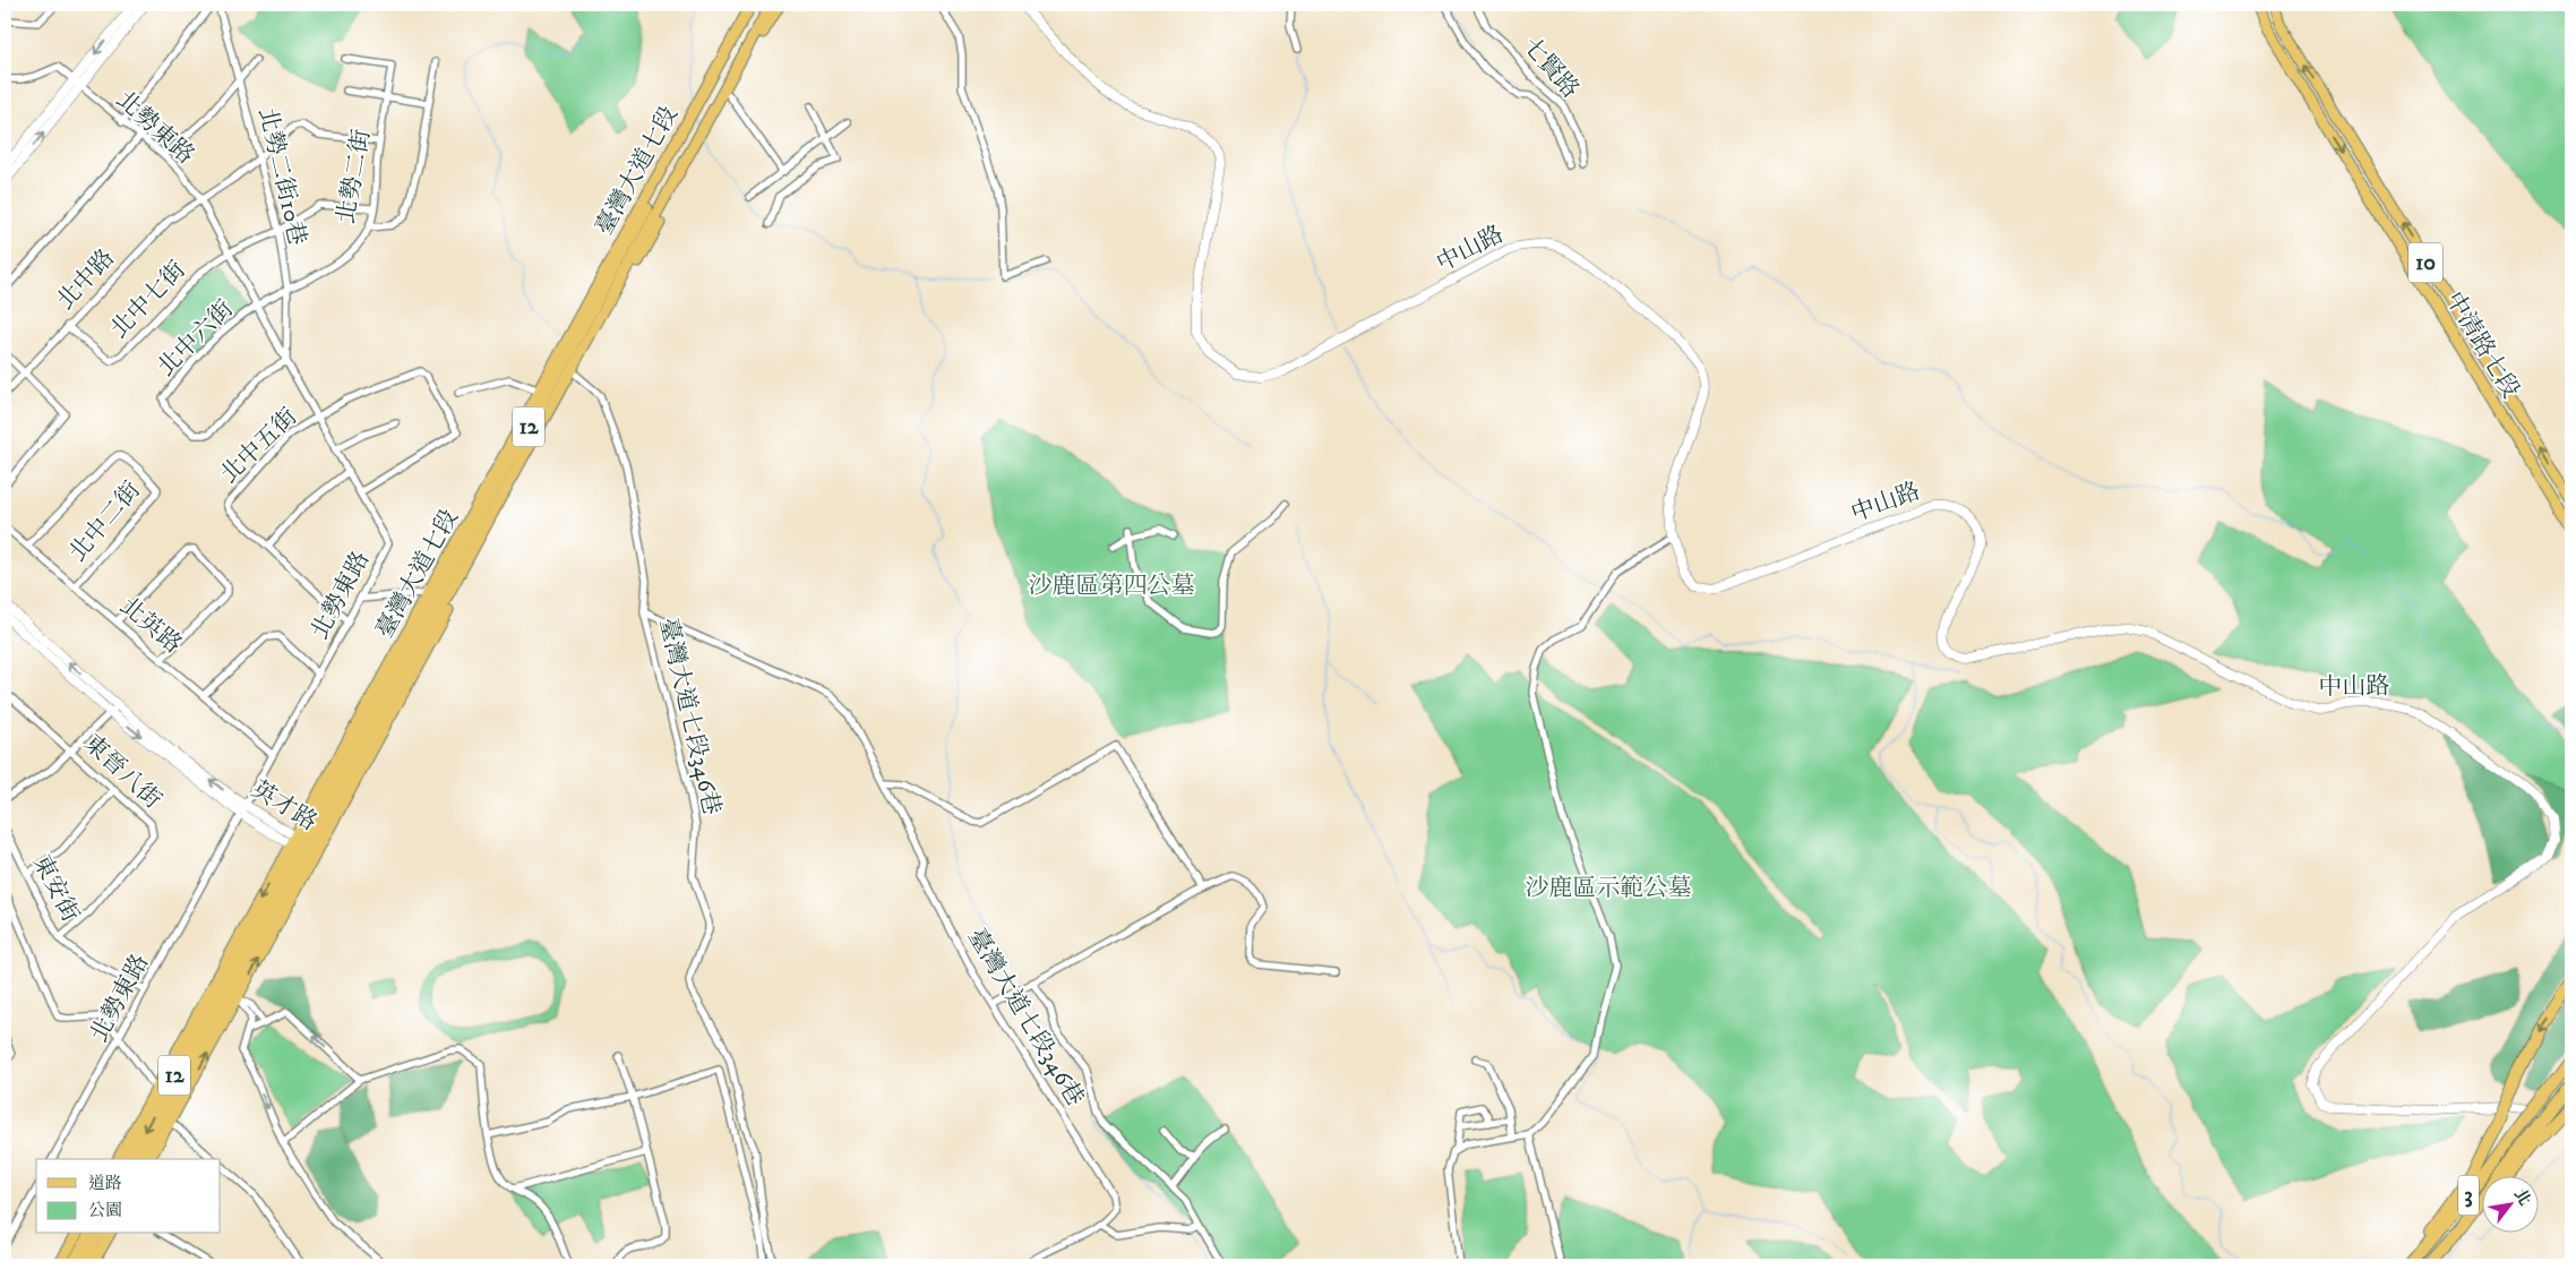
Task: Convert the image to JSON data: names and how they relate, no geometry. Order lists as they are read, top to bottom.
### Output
{
  "streets": {
    "highway": ["3"],
    "main road": [
      "臺灣大道七段",
      "10",
      "中清路七段",
      "12"
    ],
    "street": [
      "七賢路",
      "北勢東路",
      "北勢二街10巷",
      "北勢二街",
      "中山路",
      "北中路",
      "北中七街",
      "北中六街",
      "北中五街",
      "北中二街",
      "北英路",
      "臺灣大道七段346巷",
      "東晉八街",
      "英才路",
      "東安街"
    ]
  },
  "crossings": [
    ["北勢東路", "北勢二街10巷"],
    ["北勢東路", "北勢二街"],
    ["北勢東路", "北中路"],
    ["北勢東路", "北中七街"],
    ["北勢東路", "北中六街"],
    ["北勢東路", "北中五街"],
    ["北勢東路", "北英路"],
    ["北勢東路", "英才路"],
    ["北勢東路", "東安街"],
    ["臺灣大道七段", "英才路"],
    ["北勢二街10巷", "北勢二街"],
    ["北勢二街10巷", "北中路"],
    ["北勢二街10巷", "北中六街"],
    ["北勢二街", "北中路"],
    ["北勢二街", "北中六街"],
    ["北中路", "北中七街"],
    ["北中二街", "北英路"],
    ["東晉八街", "東安街"]
  ],
  "parks": ["沙鹿區第四公墓", "沙鹿區示範公墓"],
  "legend": ["道路", "公園"],
  "north": "top right"
}
